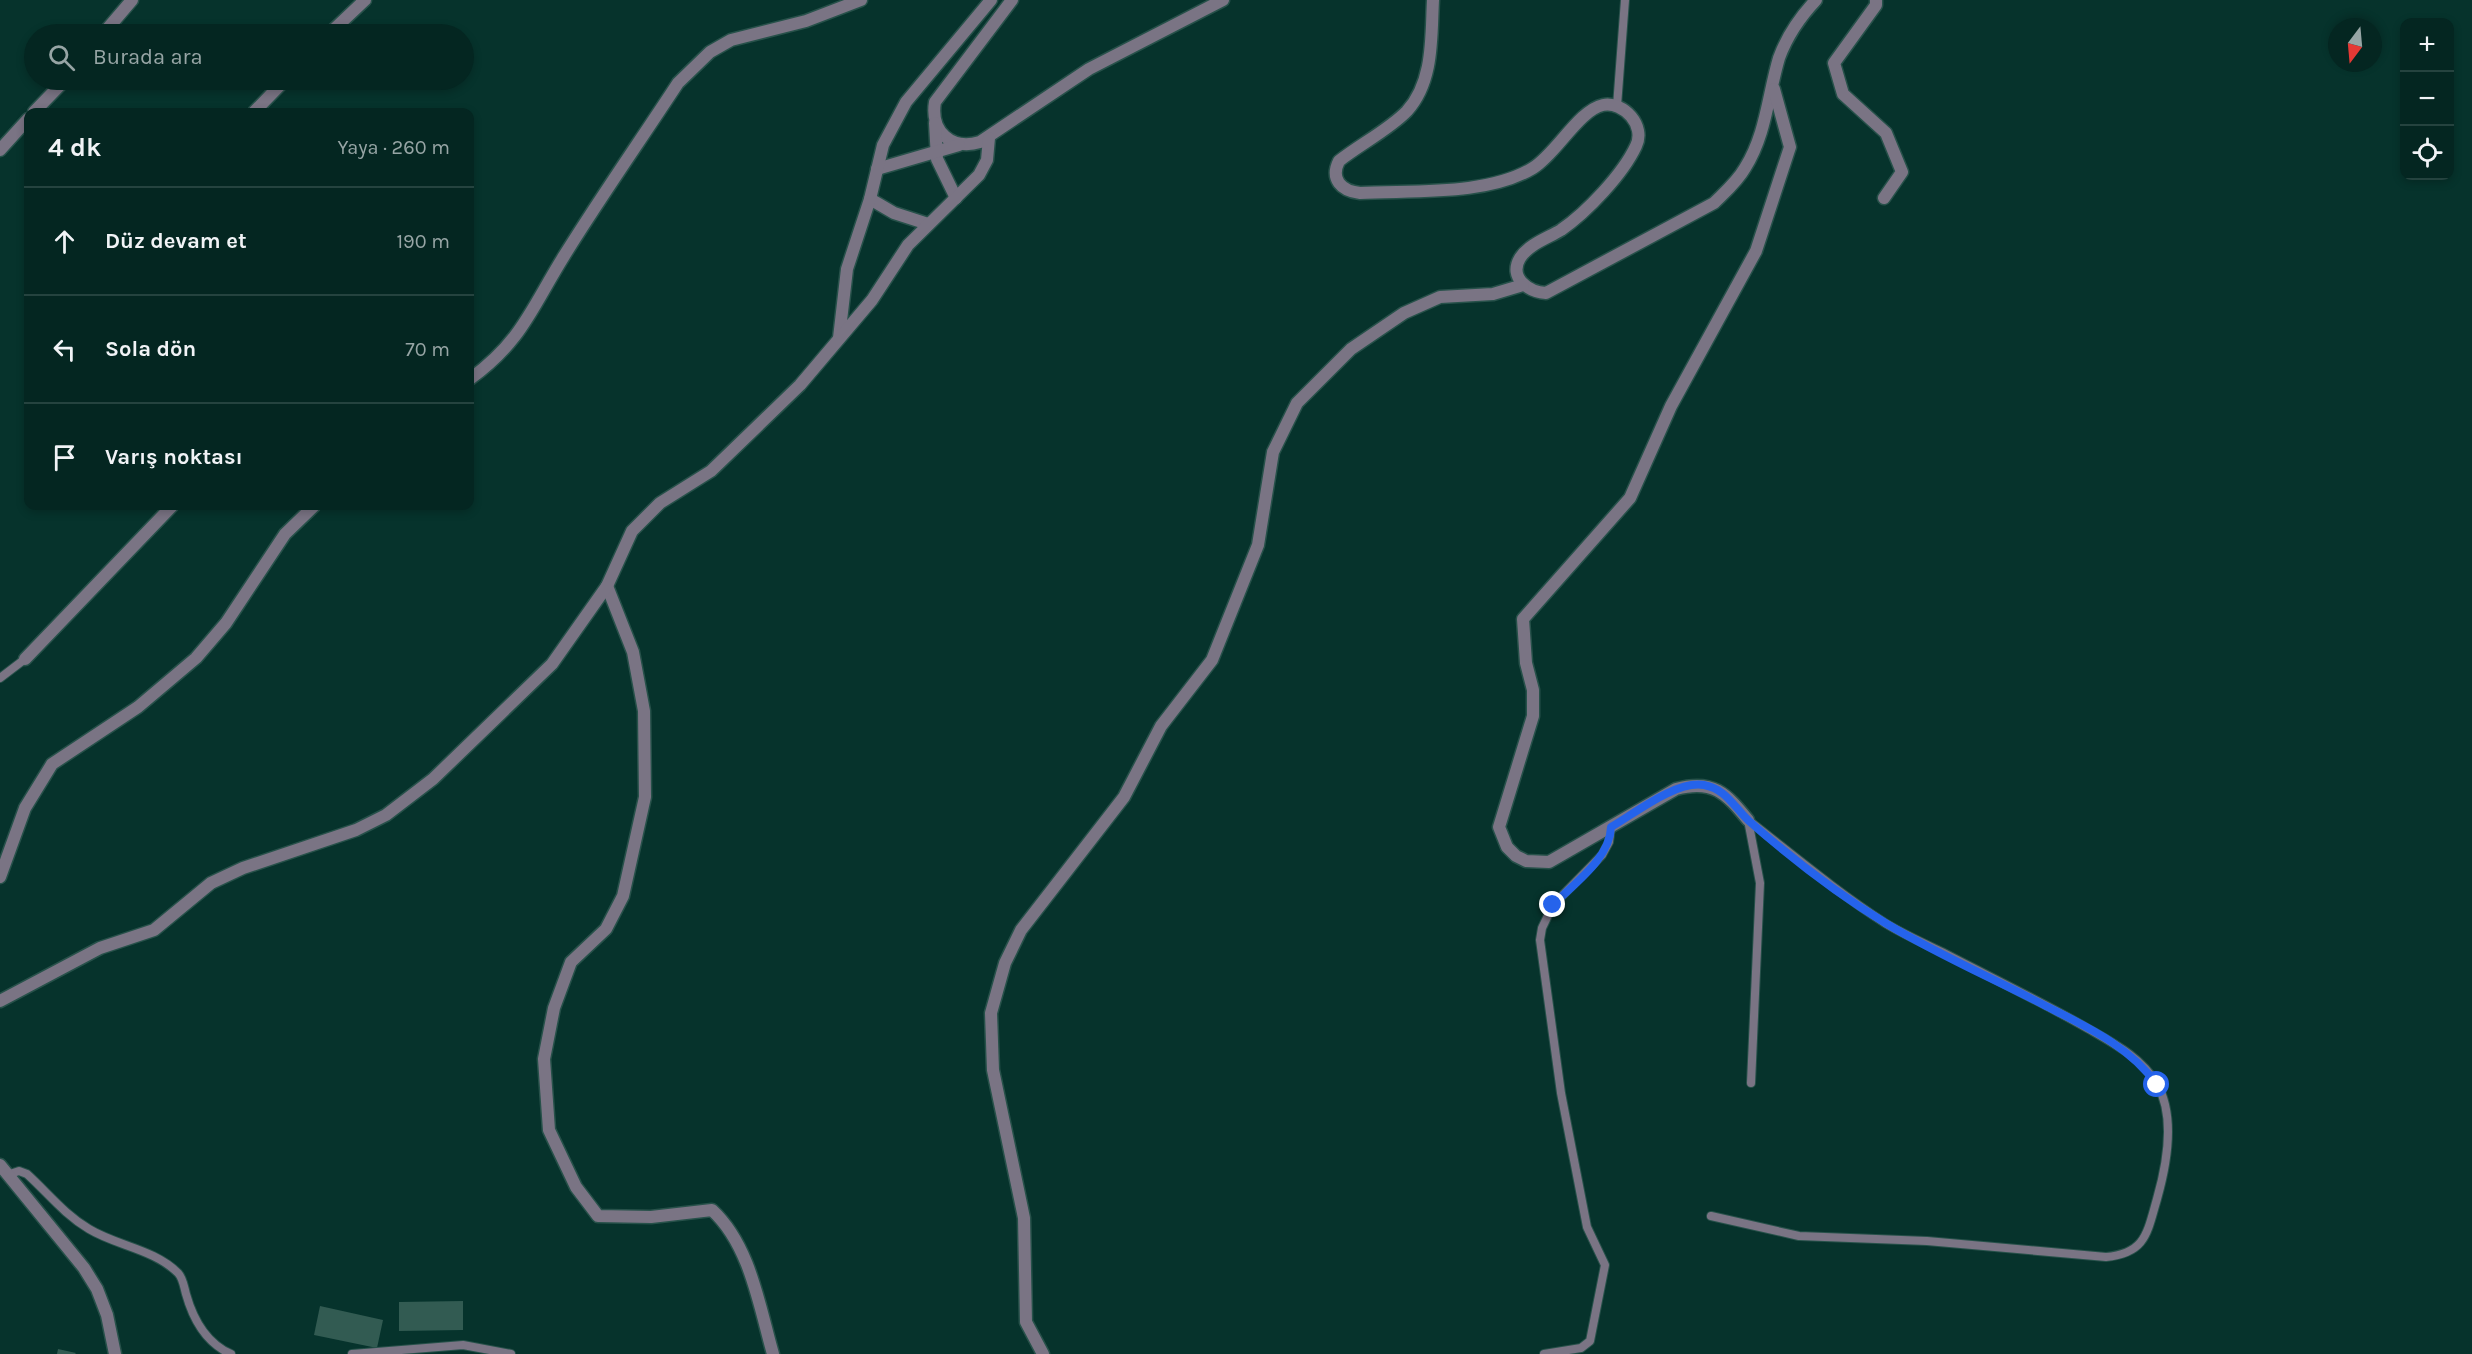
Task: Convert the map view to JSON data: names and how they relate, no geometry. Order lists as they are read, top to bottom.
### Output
{
  "north": "bottom",
  "page": {
    "map_buttons": ["+", "−"],
    "search": "Burada ara",
    "heading": ["4 dk", "Yaya · 260 m"],
    "list": [
      ["Düz devam et", "190 m"],
      ["Sola dön", "70 m"],
      "Varış noktası"
    ]
  }
}
